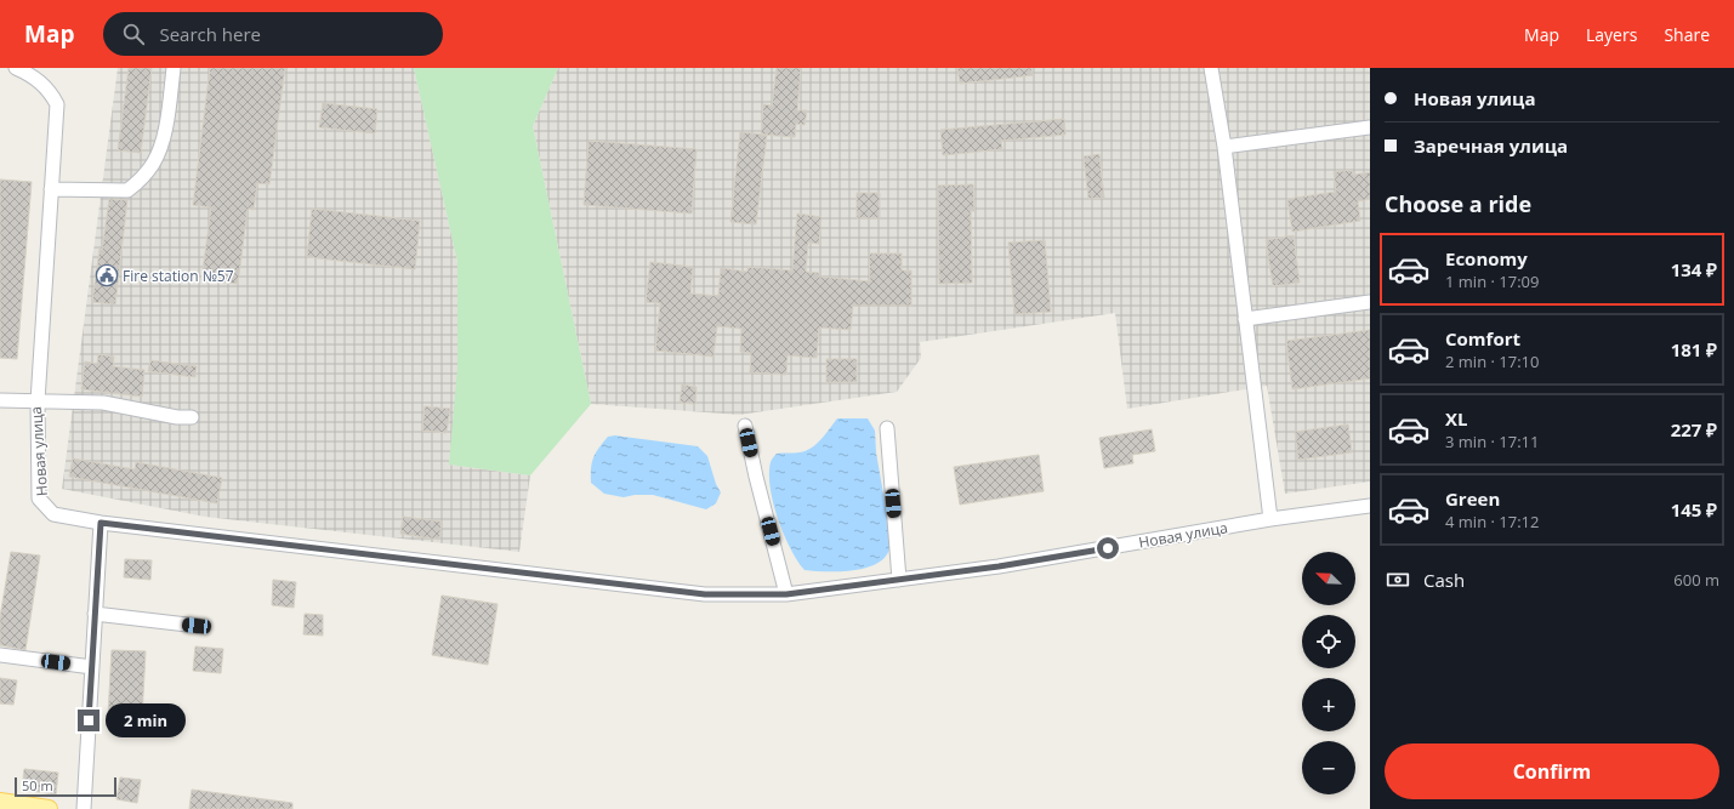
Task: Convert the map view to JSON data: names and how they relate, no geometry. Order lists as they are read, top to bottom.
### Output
{
  "streets": {
    "street": ["Новая улица"]
  },
  "places": {
    "public building": ["Fire station №57"]
  },
  "scale_bar": "50 m",
  "north": "top left",
  "page": {
    "header": "Map",
    "search": "Search here",
    "nav": ["Map", "Layers", "Share"],
    "banner": ["Новая улица", "Заречная улица"],
    "heading": "Choose a ride",
    "list": [
      {
        "name": "Economy",
        "note": "1 min · 17:09",
        "value": "134 ₽"
      },
      {
        "name": "Comfort",
        "note": "2 min · 17:10",
        "value": "181 ₽"
      },
      {
        "name": "XL",
        "note": "3 min · 17:11",
        "value": "227 ₽"
      },
      {
        "name": "Green",
        "note": "4 min · 17:12",
        "value": "145 ₽"
      }
    ],
    "map_buttons": ["+", "−"],
    "pay": ["Cash", "600 m"],
    "bubble": "2 min",
    "buttons": "Confirm",
    "scale": "50 m"
  }
}
